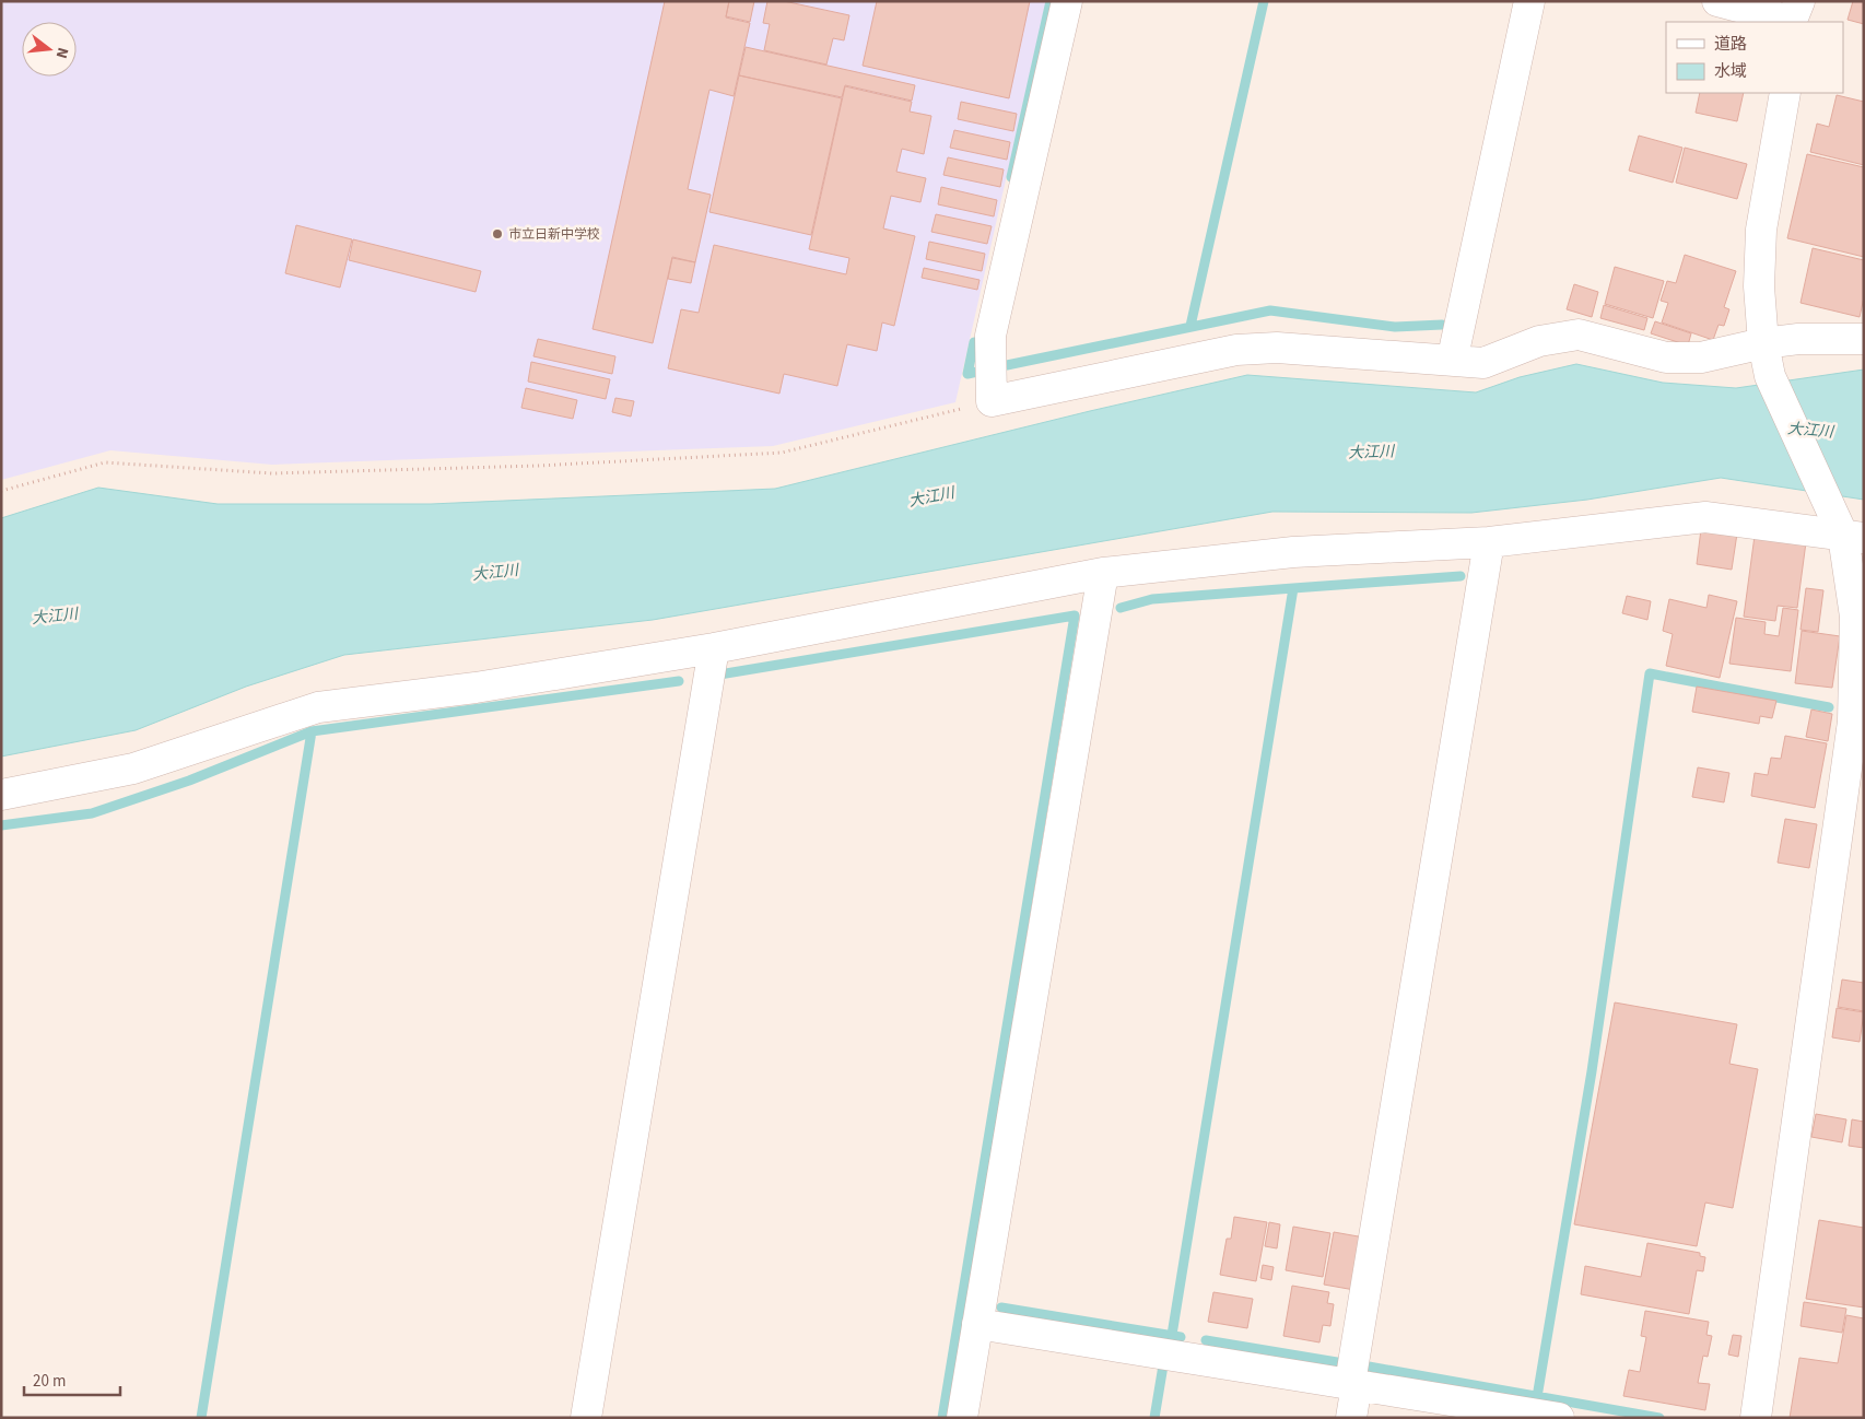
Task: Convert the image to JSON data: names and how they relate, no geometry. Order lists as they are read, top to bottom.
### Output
{
  "water": ["大江川"],
  "places": ["市立日新中学校"],
  "legend": ["道路", "水域"],
  "scale_bar": "20 m",
  "north": "right"
}
